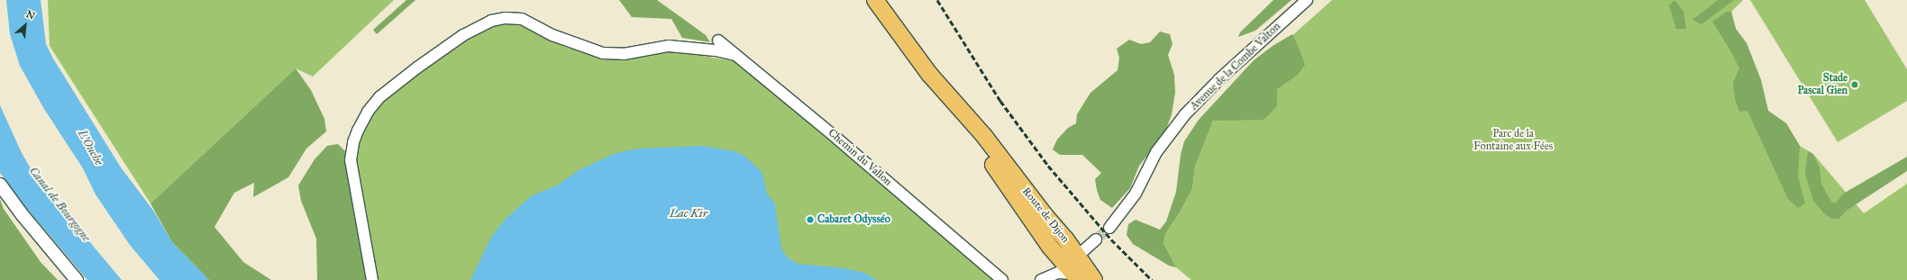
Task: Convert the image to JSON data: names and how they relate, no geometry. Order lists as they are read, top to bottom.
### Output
{
  "streets": {
    "main road": ["Route de Dijon"],
    "street": ["Avenue de la Combe Valton", "Chemin du Vallon"]
  },
  "water": ["L'Ouche", "Canal de Bourgogne", "Lac Kir"],
  "parks": ["Parc de la Fontaine aux Fées"],
  "places": ["Stade Pascal Gien", "Cabaret Odysséo"],
  "north": "top right"
}
